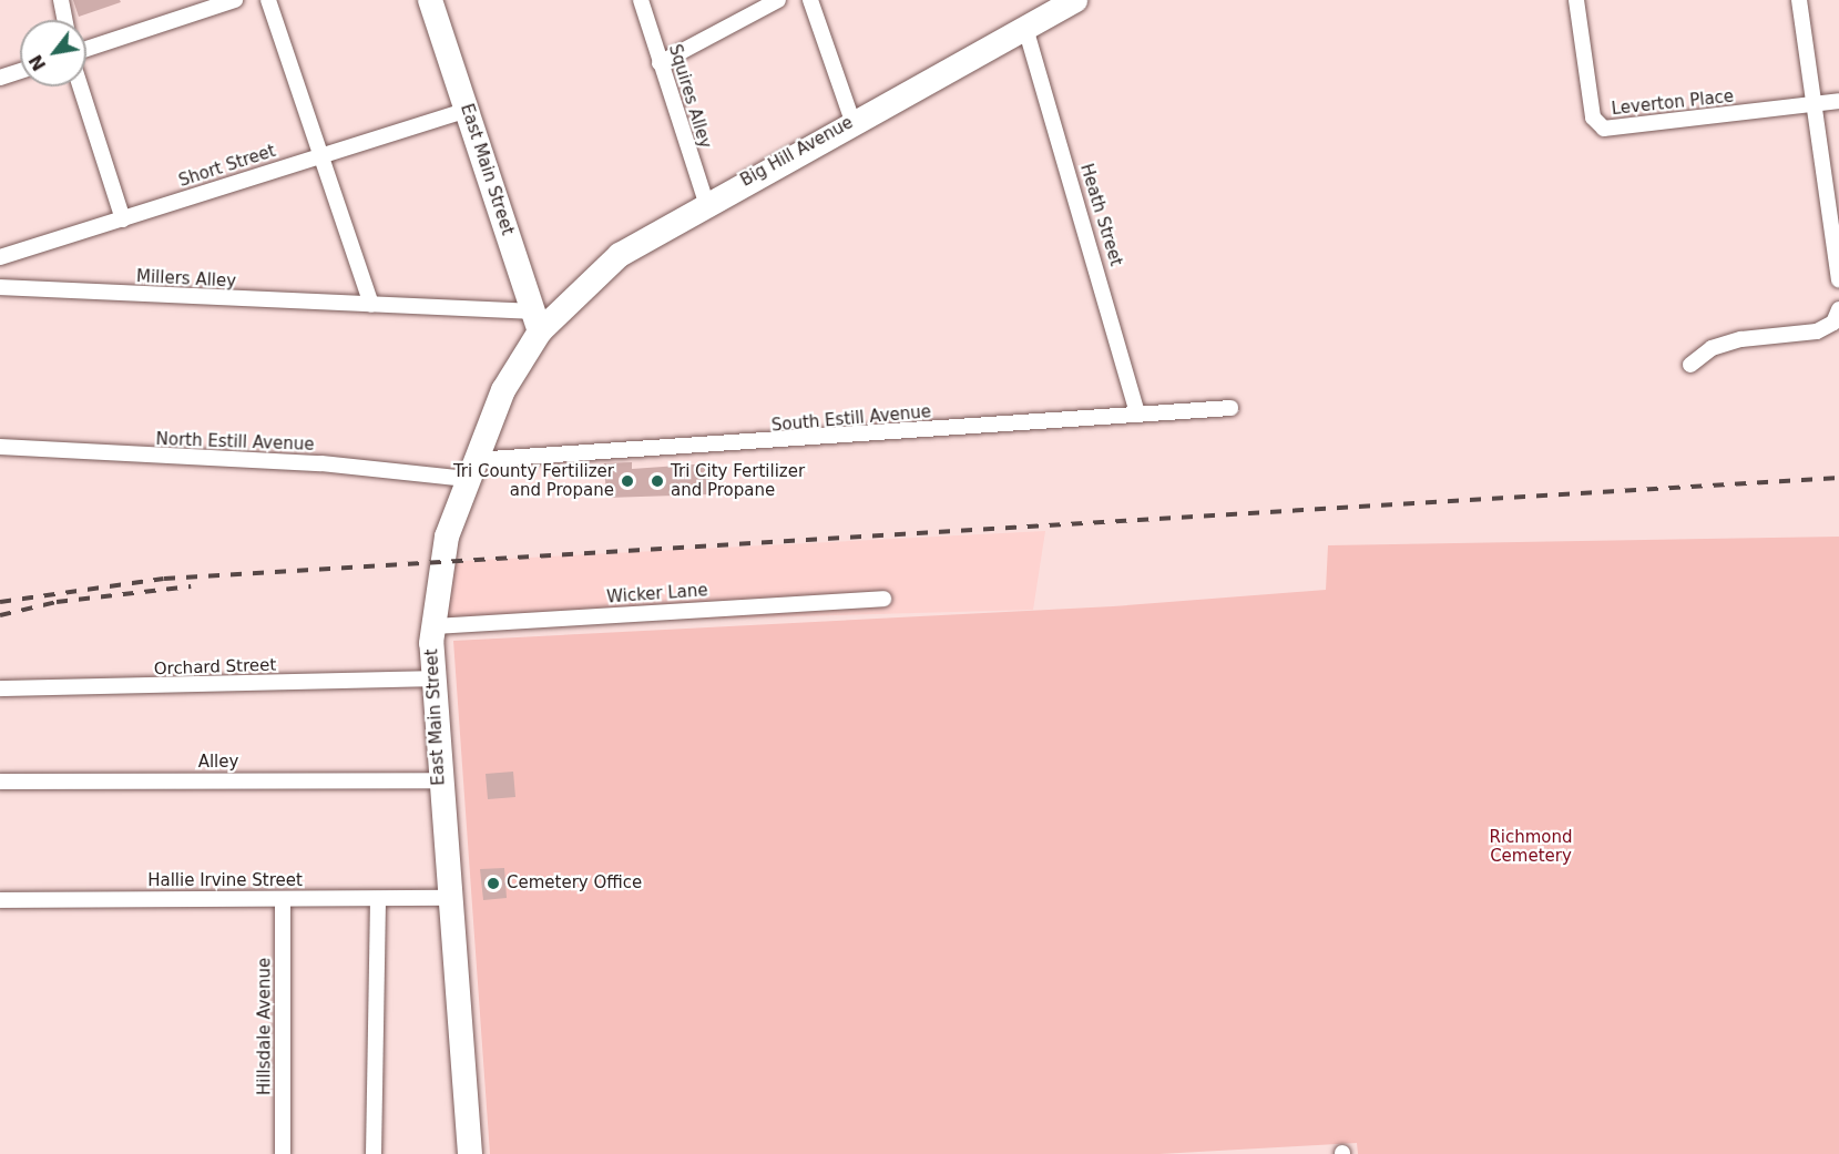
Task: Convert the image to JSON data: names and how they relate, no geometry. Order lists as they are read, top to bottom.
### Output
{
  "streets": {
    "main road": ["Big Hill Avenue", "East Main Street"],
    "street": [
      "Squires Alley",
      "Leverton Place",
      "Short Street",
      "Heath Street",
      "Millers Alley",
      "South Estill Avenue",
      "North Estill Avenue",
      "Wicker Lane",
      "Orchard Street",
      "Alley",
      "Hallie Irvine Street",
      "Hillsdale Avenue"
    ]
  },
  "crossings": [
    ["Squires Alley", "Big Hill Avenue"],
    ["Big Hill Avenue", "East Main Street"],
    ["Big Hill Avenue", "Heath Street"],
    ["Big Hill Avenue", "Millers Alley"],
    ["Short Street", "East Main Street"],
    ["East Main Street", "Millers Alley"],
    ["East Main Street", "South Estill Avenue"],
    ["East Main Street", "North Estill Avenue"],
    ["East Main Street", "Wicker Lane"],
    ["East Main Street", "Orchard Street"],
    ["East Main Street", "Alley"],
    ["East Main Street", "Hallie Irvine Street"],
    ["Heath Street", "South Estill Avenue"],
    ["South Estill Avenue", "North Estill Avenue"],
    ["Hallie Irvine Street", "Hillsdale Avenue"]
  ],
  "parks": ["Richmond Cemetery"],
  "places": ["Tri County Fertilizer and Propane", "Tri City Fertilizer and Propane", "Cemetery Office"],
  "north": "bottom left"
}
